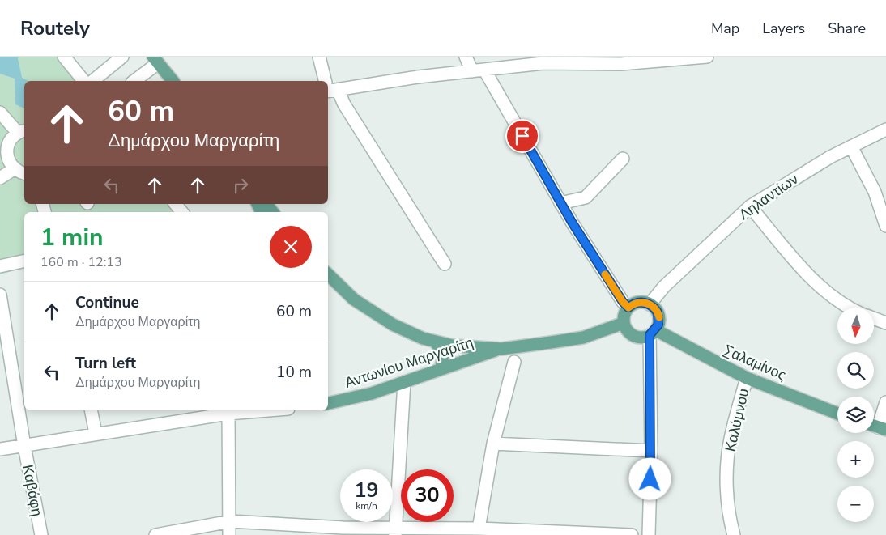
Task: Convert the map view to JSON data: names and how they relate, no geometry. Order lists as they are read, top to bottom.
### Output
{
  "streets": {
    "main road": ["Αντωνίου Μαργαρίτη", "Σαλαμίνος"],
    "street": ["Ληλαντίων", "Καλύμνου", "Καβάφη"]
  },
  "crossings": [
    ["Ληλαντίων", "Σαλαμίνος"],
    ["Σαλαμίνος", "Καλύμνου"]
  ],
  "north": "bottom",
  "page": {
    "header": "Routely",
    "nav": ["Map", "Layers", "Share"],
    "turn": ["60 m", "Δημάρχου Μαργαρίτη"],
    "heading": ["1 min", "160 m · 12:13"],
    "list": [
      {
        "name": "Continue",
        "note": "Δημάρχου Μαργαρίτη",
        "value": "60 m"
      },
      {
        "name": "Turn left",
        "note": "Δημάρχου Μαργαρίτη",
        "value": "10 m"
      }
    ],
    "map_buttons": ["+", "−"],
    "speed": "19 km/h",
    "limit": "30"
  }
}
